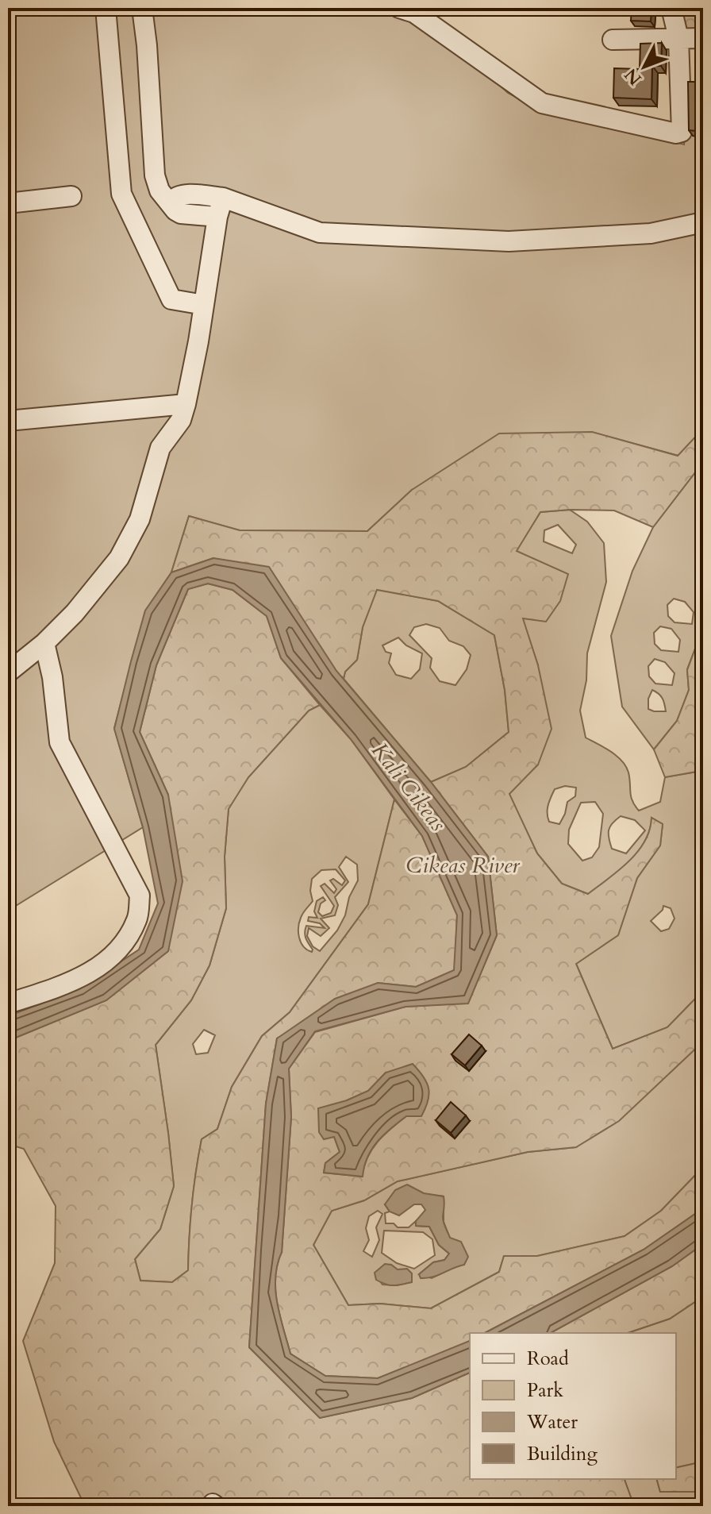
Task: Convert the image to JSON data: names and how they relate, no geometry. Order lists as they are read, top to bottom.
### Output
{
  "water": ["Kali Cikeas", "Cikeas River"],
  "legend": [
    "Road",
    "Park",
    "Water",
    "Building"
  ],
  "north": "bottom left"
}
